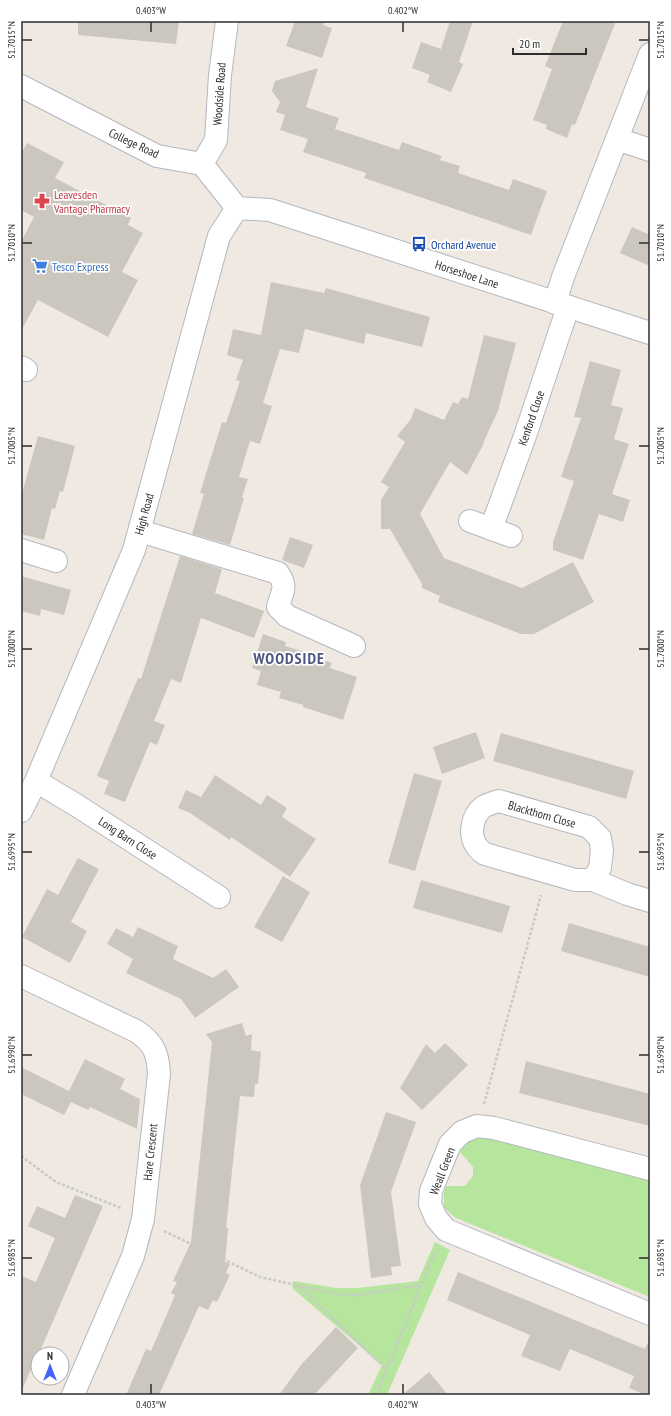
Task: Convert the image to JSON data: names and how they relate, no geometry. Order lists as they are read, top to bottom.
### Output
{
  "streets": {
    "street": [
      "Woodside Road",
      "College Road",
      "Horseshoe Lane",
      "Kenford Close",
      "High Road",
      "Blackthorn Close",
      "Long Barn Close",
      "Hare Crescent",
      "Weall Green"
    ]
  },
  "crossings": [
    ["Woodside Road", "College Road"],
    ["Horseshoe Lane", "Kenford Close"],
    ["Horseshoe Lane", "High Road"],
    ["High Road", "Long Barn Close"]
  ],
  "districts": ["WOODSIDE"],
  "places": {
    "pharmacy": ["Leavesden Vantage Pharmacy"],
    "bus stop": ["Orchard Avenue"],
    "supermarket": ["Tesco Express"]
  },
  "scale_bar": "20 m",
  "north": "top",
  "coordinates": [
    "0.403°W",
    "0.402°W",
    "51.7015°N",
    "51.7010°N",
    "51.7005°N",
    "51.7000°N",
    "51.6995°N",
    "51.6990°N",
    "51.6985°N"
  ]
}
